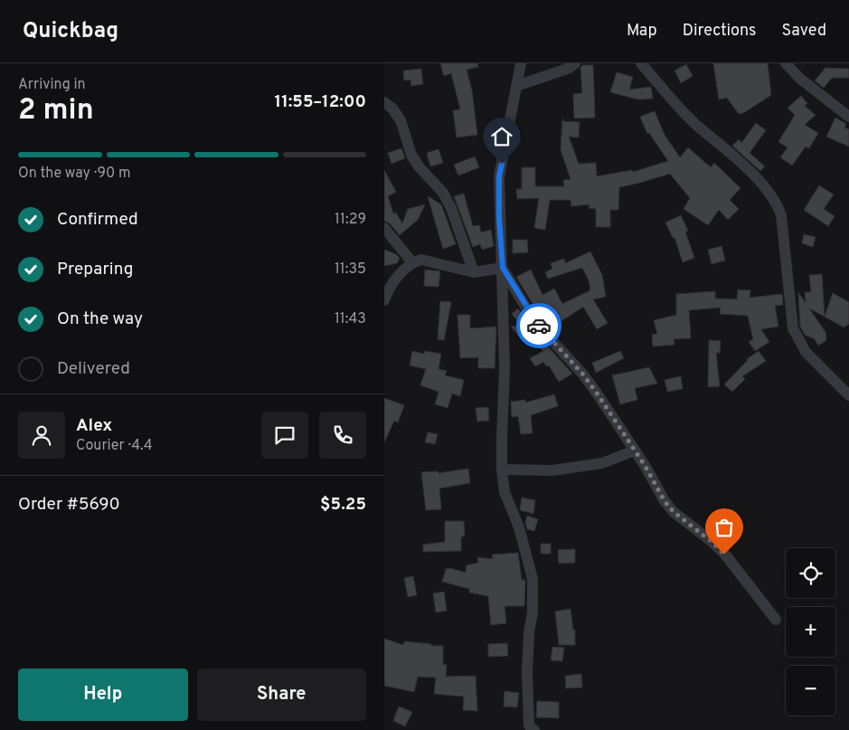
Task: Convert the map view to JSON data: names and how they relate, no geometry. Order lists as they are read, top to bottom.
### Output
{
  "page": {
    "header": "Quickbag",
    "nav": ["Map", "Directions", "Saved"],
    "heading": ["2 min", "Arriving in", "11:55–12:00"],
    "panel": [
      "Alex",
      "Courier · 4.4",
      "Order #5690",
      "$5.25"
    ],
    "bar": "On the way · 90 m",
    "list": [
      ["Confirmed", "11:29"],
      ["Preparing", "11:35"],
      ["On the way", "11:43"],
      "Delivered"
    ],
    "map_buttons": ["+", "−"],
    "buttons": ["Help", "Share"]
  }
}
